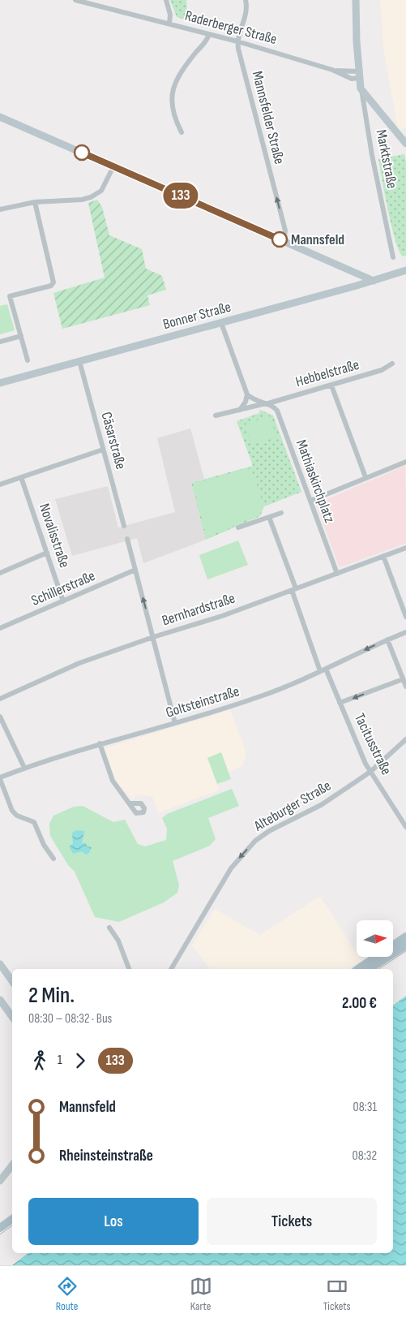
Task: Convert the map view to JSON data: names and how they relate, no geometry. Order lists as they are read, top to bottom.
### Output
{
  "streets": {
    "main road": ["Marktstraße", "Bonner Straße"],
    "street": [
      "Raderberger Straße",
      "Mannsfelder Straße",
      "Hebbelstraße",
      "Cäsarstraße",
      "Mathiaskirchplatz",
      "Novalisstraße",
      "Schillerstraße",
      "Bernhardstraße",
      "Goltsteinstraße",
      "Tacitusstraße",
      "Alteburger Straße"
    ]
  },
  "crossings": [
    ["Raderberger Straße", "Mannsfelder Straße"],
    ["Raderberger Straße", "Marktstraße"],
    ["Bonner Straße", "Cäsarstraße"],
    ["Hebbelstraße", "Mathiaskirchplatz"],
    ["Mathiaskirchplatz", "Bernhardstraße"],
    ["Novalisstraße", "Schillerstraße"],
    ["Goltsteinstraße", "Tacitusstraße"],
    ["Tacitusstraße", "Alteburger Straße"]
  ],
  "one_way": ["Mannsfelder Straße", "Alteburger Straße"],
  "places": ["Mannsfeld"],
  "lines": ["bus line 133"],
  "north": "right",
  "page": {
    "on_map": "133",
    "heading": ["2 Min.", "08:30 – 08:32 · Bus", "2.00 €"],
    "legs": ["1", "133"],
    "list": [
      {
        "name": "Mannsfeld",
        "value": "08:31"
      },
      {
        "name": "Rheinsteinstraße",
        "value": "08:32"
      }
    ],
    "buttons": ["Los", "Tickets"],
    "tabs": ["Route", "Karte", "Tickets"]
  }
}
